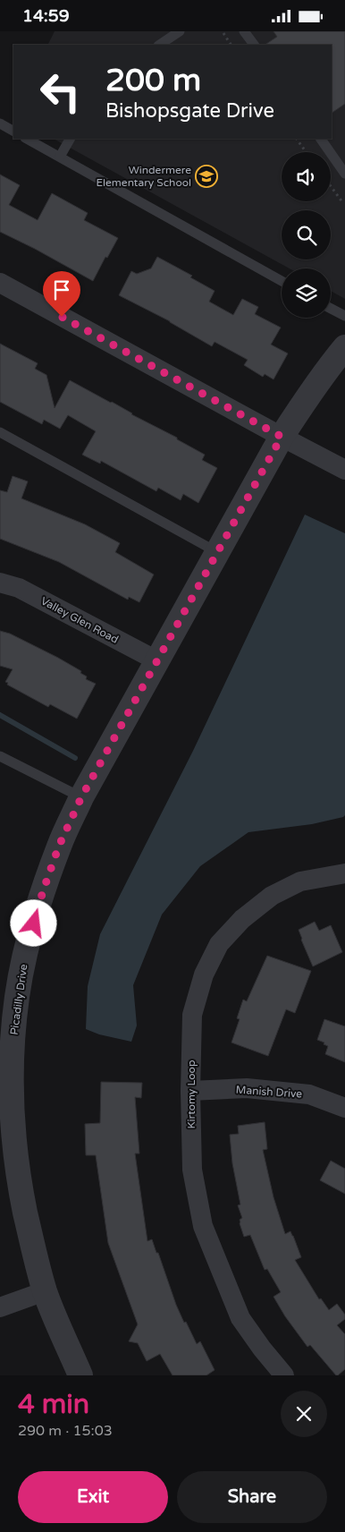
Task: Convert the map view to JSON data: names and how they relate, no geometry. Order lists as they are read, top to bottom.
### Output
{
  "streets": {
    "street": [
      "Valley Glen Road",
      "Picadilly Drive",
      "Manish Drive",
      "Kirtomy Loop"
    ]
  },
  "crossings": [
    ["Valley Glen Road", "Picadilly Drive"],
    ["Manish Drive", "Kirtomy Loop"]
  ],
  "places": {
    "school or university": ["Windermere Elementary School"]
  },
  "page": {
    "status": "14:59",
    "turn": ["200 m", "Bishopsgate Drive"],
    "heading": ["4 min", "290 m · 15:03"],
    "buttons": ["Exit", "Share"]
  }
}
